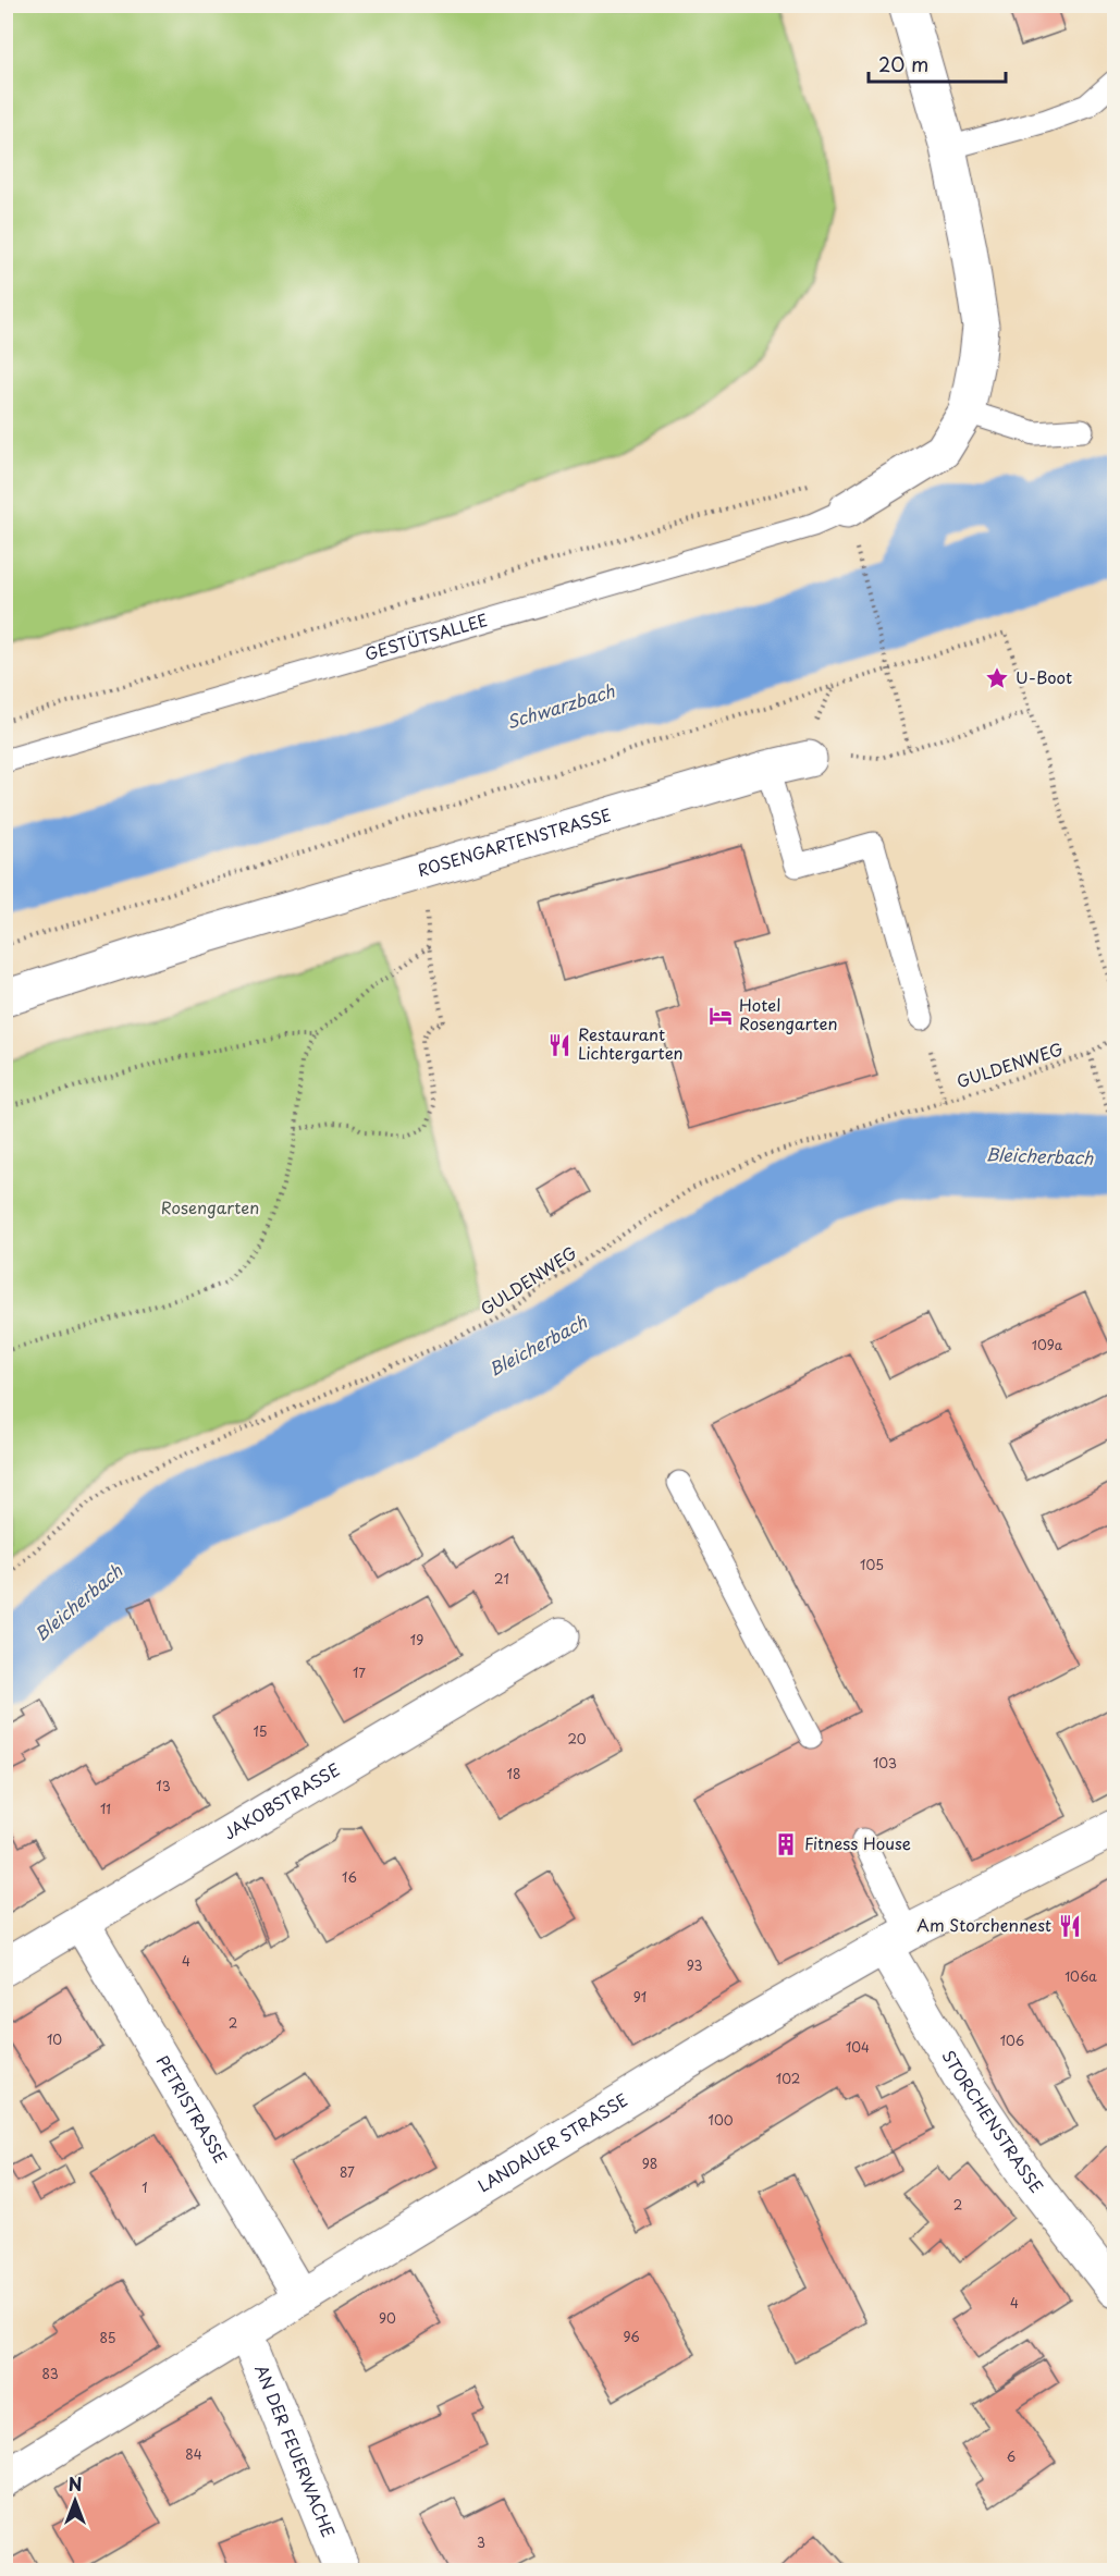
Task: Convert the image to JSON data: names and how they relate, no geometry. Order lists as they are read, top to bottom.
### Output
{
  "streets": {
    "street": [
      "ROSENGARTENSTRASSE",
      "JAKOBSTRASSE",
      "PETRISTRASSE",
      "STORCHENSTRASSE",
      "LANDAUER STRASSE",
      "AN DER FEUERWACHE"
    ],
    "lane": ["GESTÜTSALLEE"],
    "path": ["GULDENWEG"]
  },
  "crossings": [
    ["JAKOBSTRASSE", "PETRISTRASSE"],
    ["PETRISTRASSE", "LANDAUER STRASSE"],
    ["STORCHENSTRASSE", "LANDAUER STRASSE"],
    ["LANDAUER STRASSE", "AN DER FEUERWACHE"]
  ],
  "water": ["Schwarzbach", "Bleicherbach"],
  "parks": ["Rosengarten"],
  "places": {
    "place": ["U-Boot"],
    "hotel": ["Hotel Rosengarten"],
    "restaurant": ["Restaurant Lichtergarten", "Am Storchennest"],
    "building": ["Fitness House"]
  },
  "house_numbers": [
    "109a",
    "105",
    "21",
    "19",
    "17",
    "15",
    "20",
    "103",
    "18",
    "13",
    "11",
    "16",
    "4",
    "93",
    "106a",
    "91",
    "2",
    "10",
    "106",
    "104",
    "102",
    "100",
    "98",
    "87",
    "1",
    "2",
    "4",
    "90",
    "96",
    "85",
    "83",
    "84",
    "6",
    "3"
  ],
  "scale_bar": "20 m",
  "north": "top"
}
